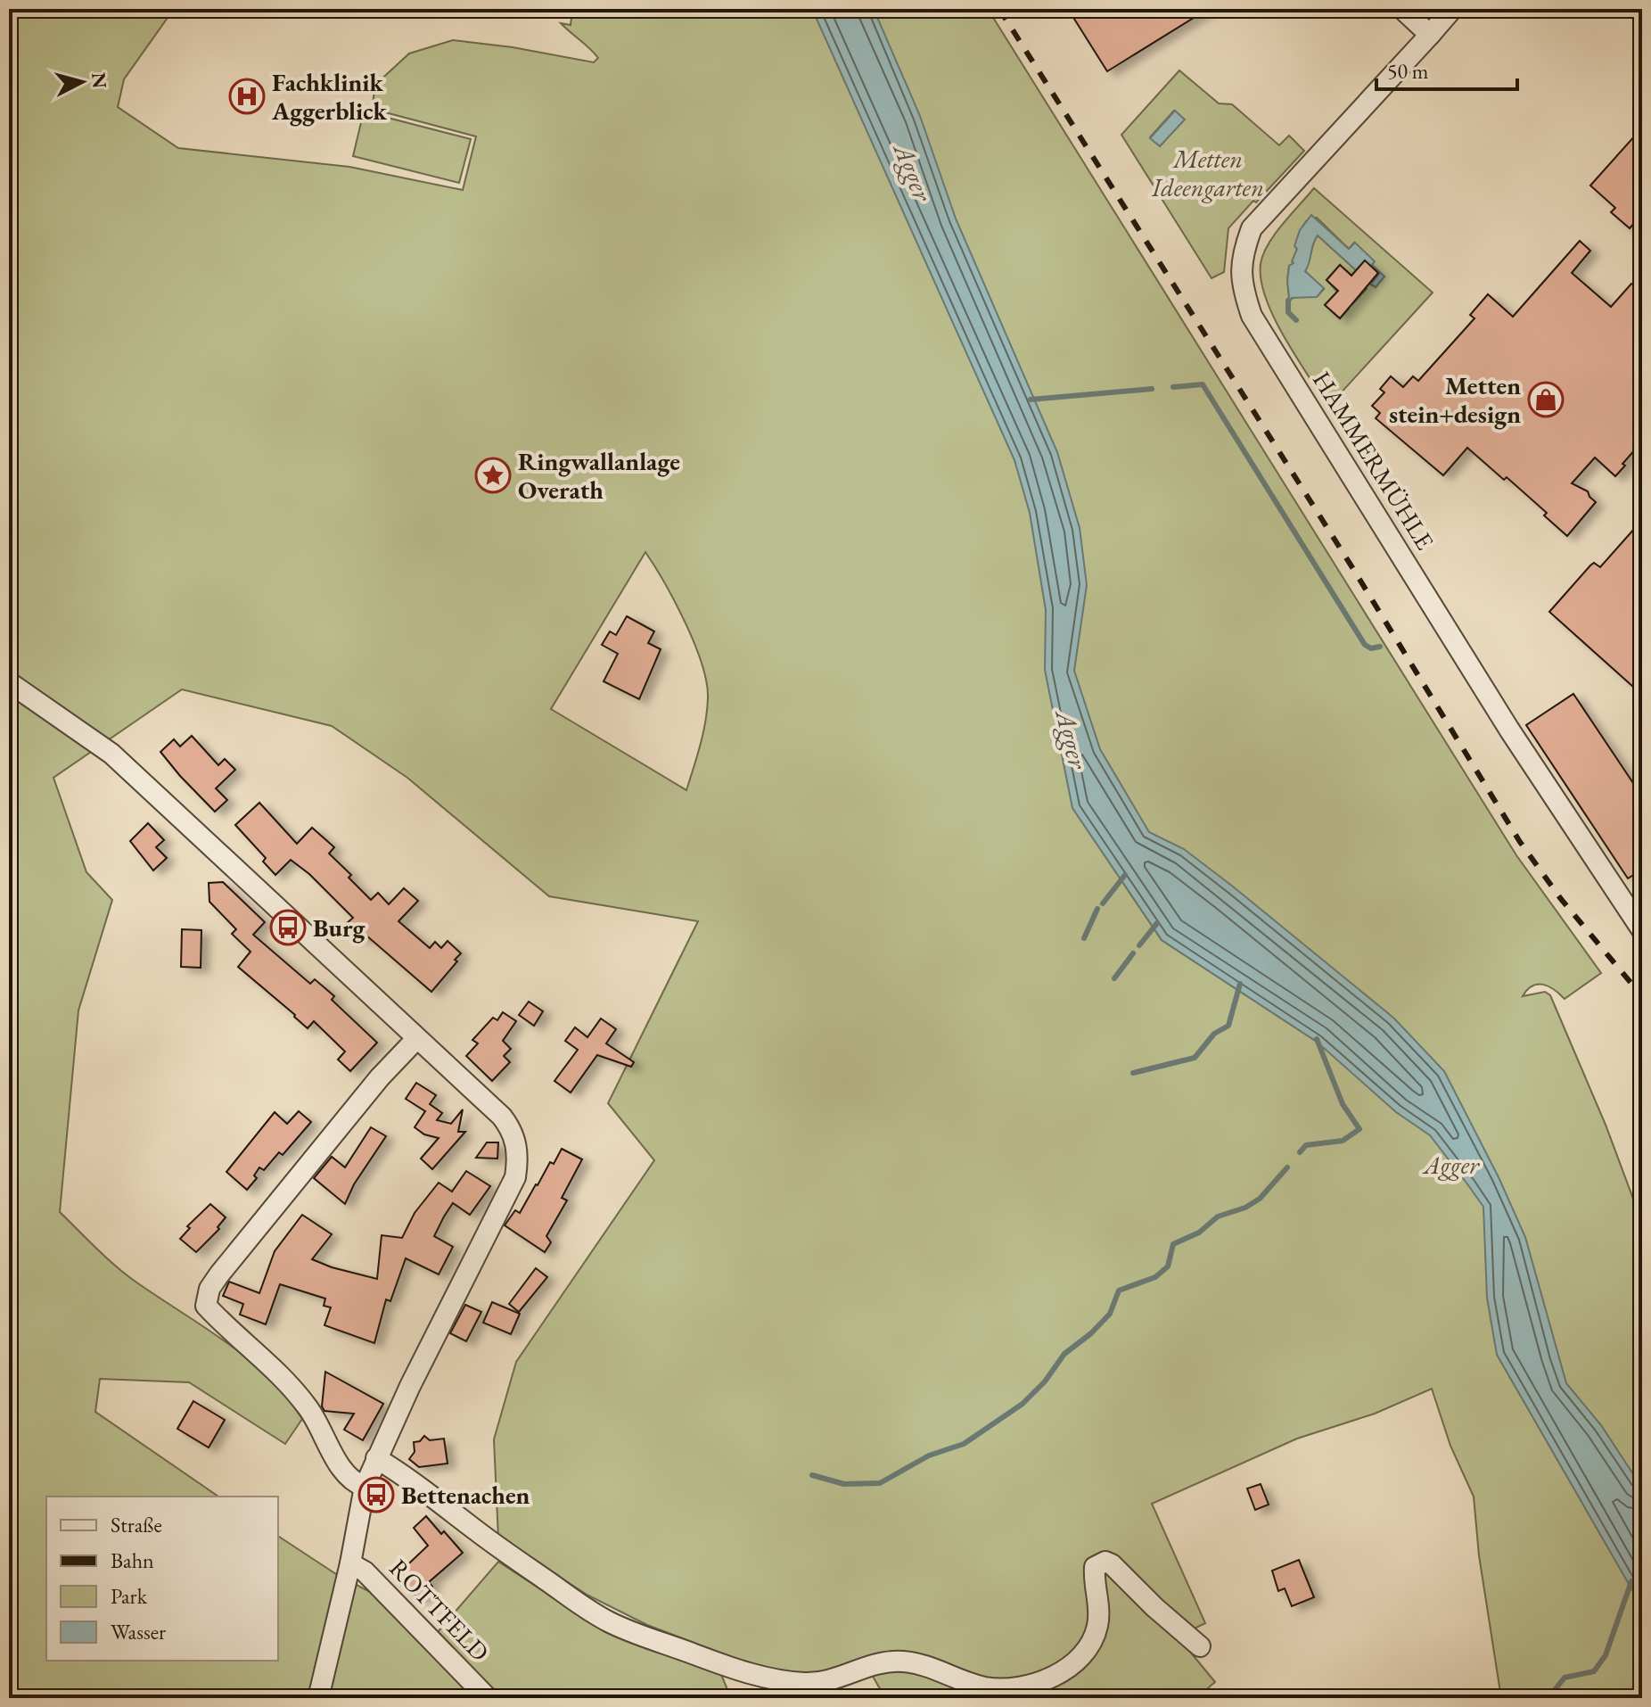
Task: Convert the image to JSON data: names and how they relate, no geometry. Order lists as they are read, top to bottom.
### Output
{
  "streets": {
    "street": ["HAMMERMÜHLE", "ROTTFELD"]
  },
  "water": ["Agger"],
  "parks": ["Metten Ideengarten", "Agger"],
  "places": {
    "hospital": ["Fachklinik Aggerblick"],
    "shop": ["Metten stein+design"],
    "place": ["Ringwallanlage Overath"],
    "bus stop": ["Burg", "Bettenachen"]
  },
  "legend": [
    "Straße",
    "Bahn",
    "Park",
    "Wasser"
  ],
  "scale_bar": "50 m",
  "north": "right"
}
